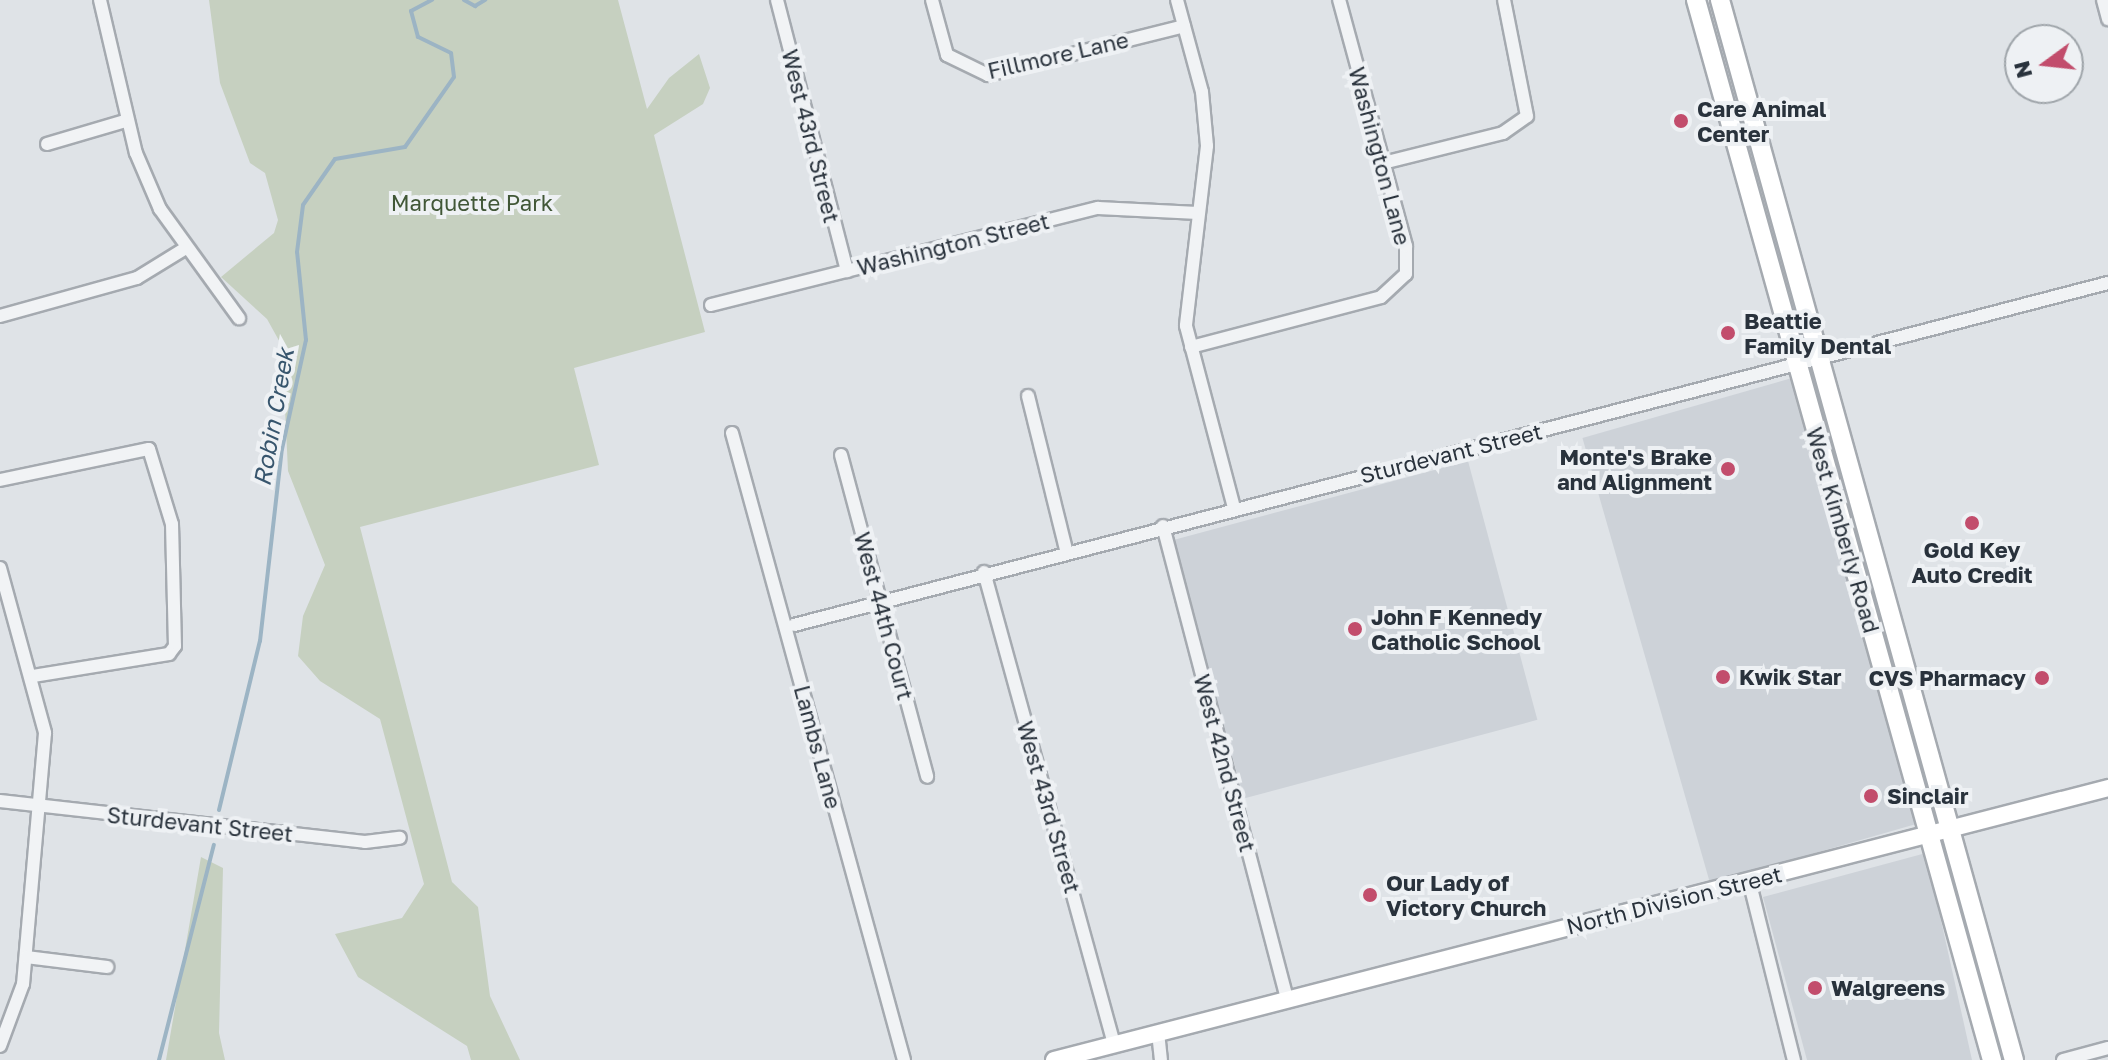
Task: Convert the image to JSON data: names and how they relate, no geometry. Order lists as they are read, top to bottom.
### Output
{
  "streets": {
    "main road": ["West Kimberly Road", "North Division Street"],
    "street": [
      "Fillmore Lane",
      "West 43rd Street",
      "Washington Lane",
      "Washington Street",
      "Sturdevant Street",
      "West 44th Court",
      "Lambs Lane",
      "West 42nd Street"
    ]
  },
  "crossings": [
    ["West 43rd Street", "Washington Street"],
    ["West 43rd Street", "Sturdevant Street"],
    ["West 43rd Street", "North Division Street"],
    ["Sturdevant Street", "West Kimberly Road"],
    ["Sturdevant Street", "West 44th Court"],
    ["Sturdevant Street", "West 42nd Street"],
    ["West Kimberly Road", "North Division Street"],
    ["West 42nd Street", "North Division Street"]
  ],
  "water": ["Robin Creek"],
  "parks": ["Marquette Park"],
  "places": [
    "Care Animal Center",
    "Beattie Family Dental",
    "Monte's Brake and Alignment",
    "Gold Key Auto Credit",
    "John F Kennedy Catholic School",
    "Kwik Star",
    "CVS Pharmacy",
    "Sinclair",
    "Our Lady of Victory Church",
    "Walgreens"
  ],
  "north": "left"
}
